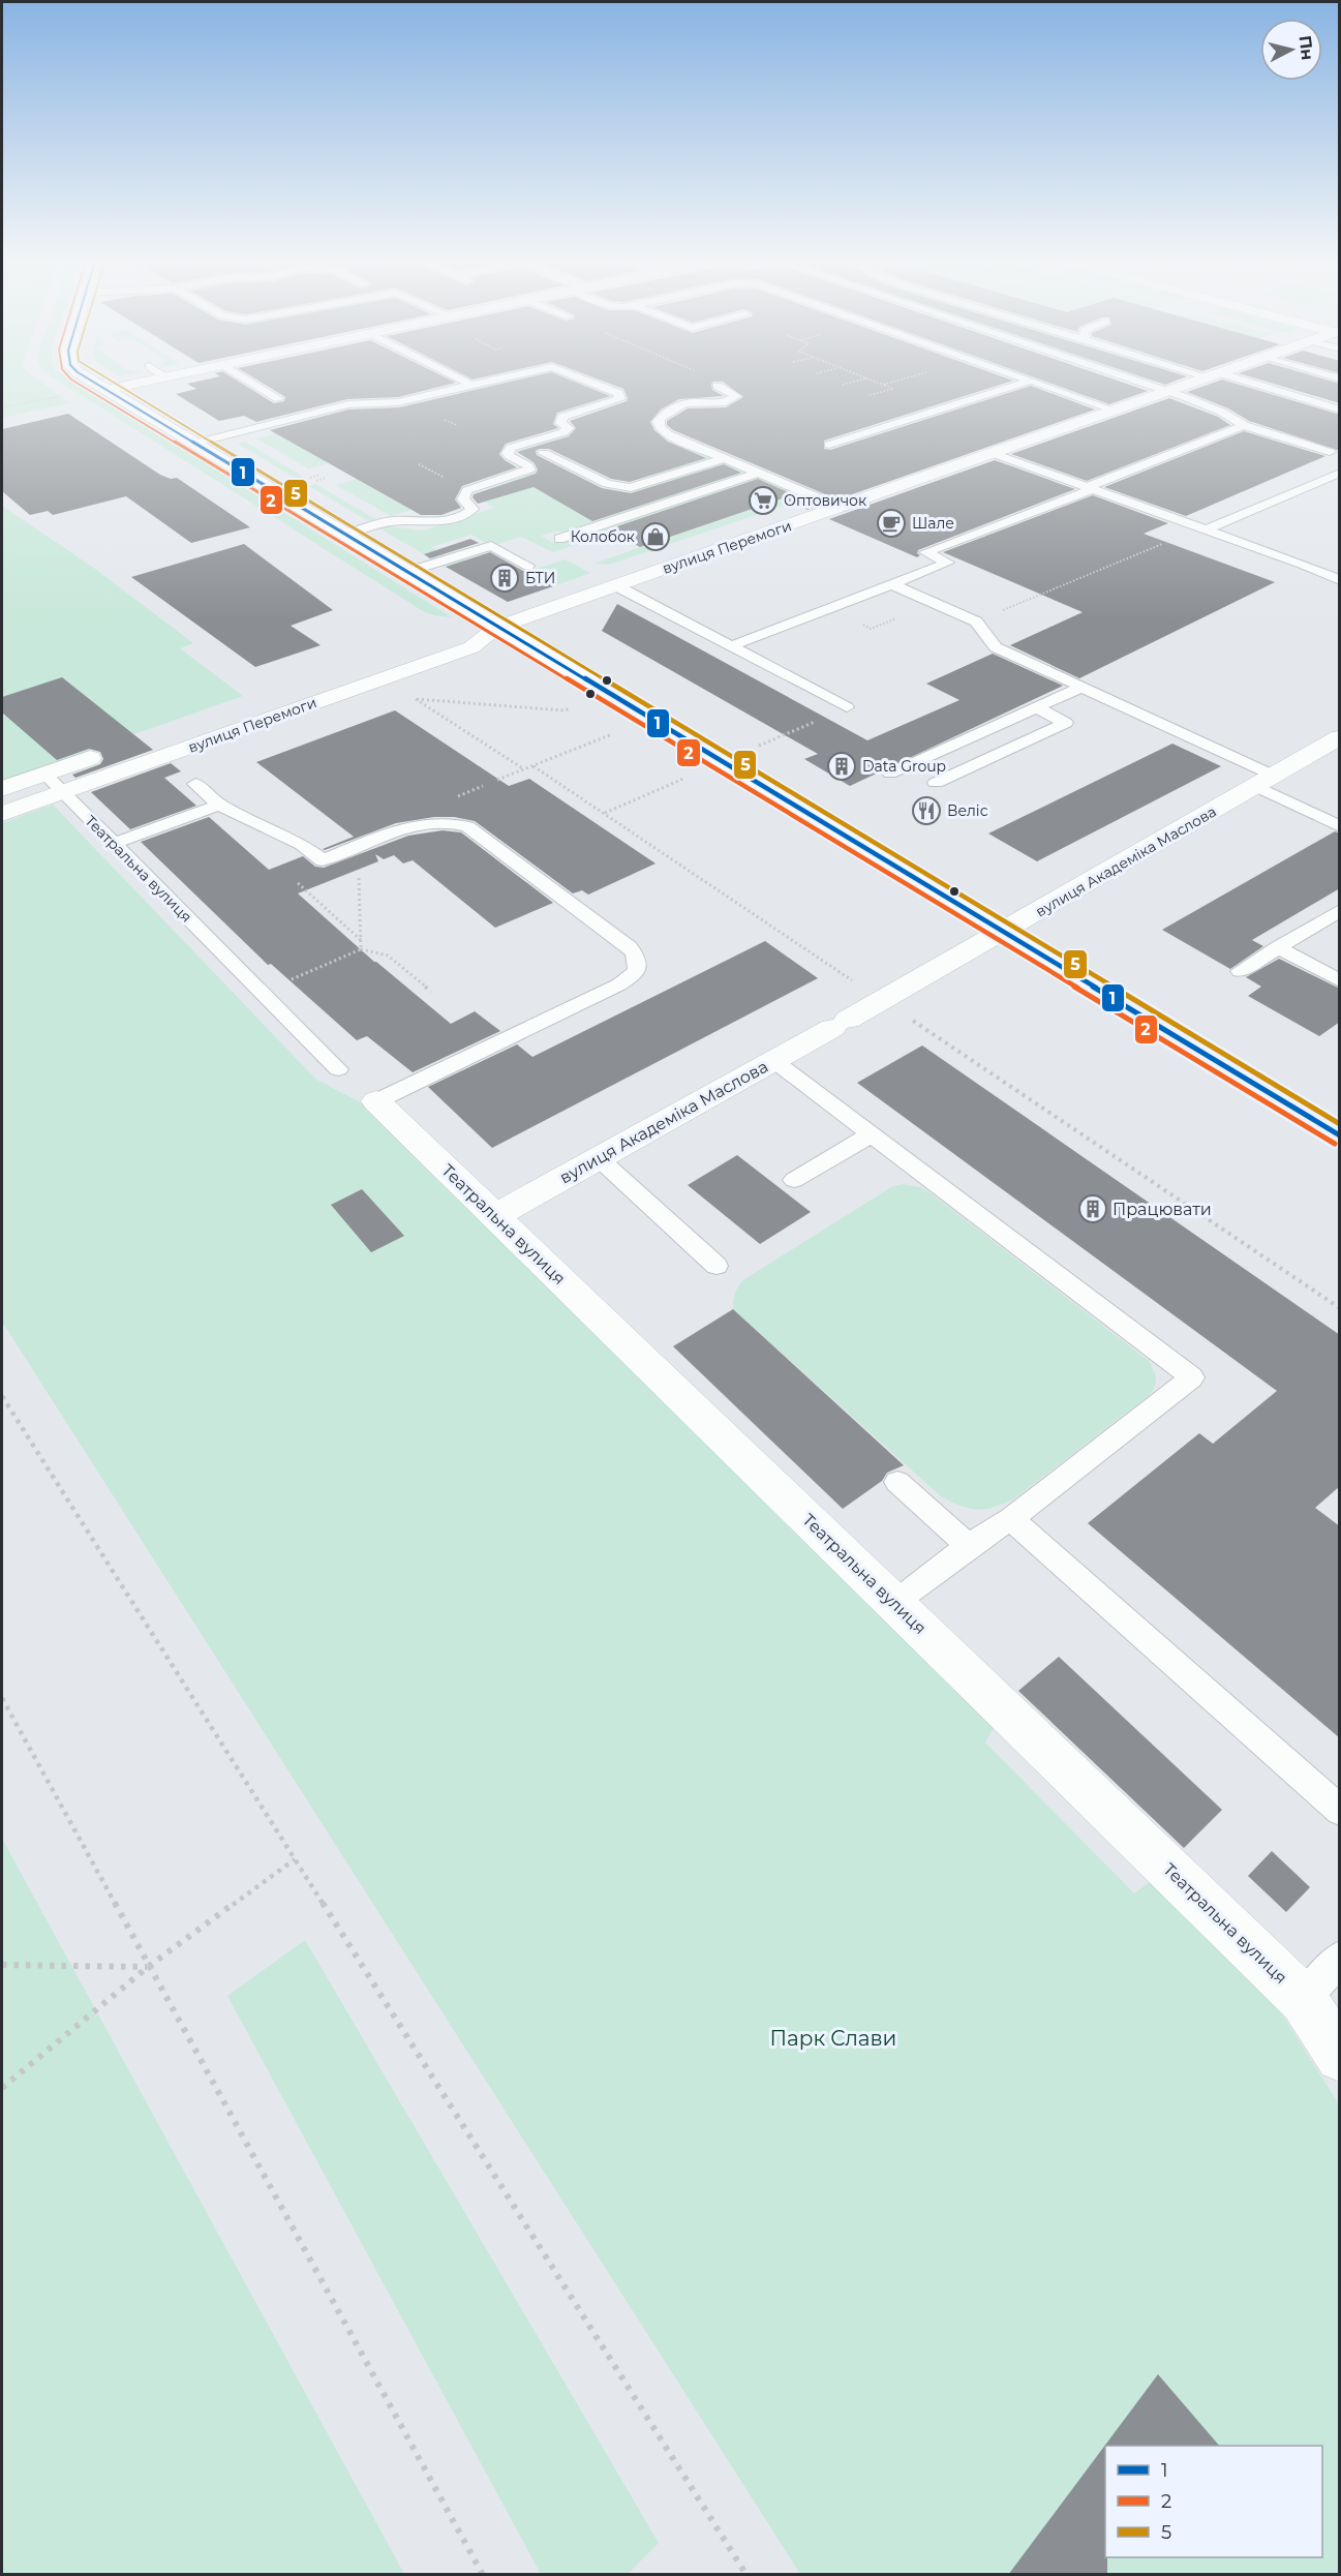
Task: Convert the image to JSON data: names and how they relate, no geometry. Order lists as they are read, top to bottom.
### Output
{
  "streets": {
    "street": ["вулиця Перемоги", "вулиця Академіка Маслова", "Театральна вулиця"]
  },
  "crossings": [
    ["вулиця Перемоги", "Театральна вулиця"],
    ["вулиця Академіка Маслова", "Театральна вулиця"]
  ],
  "parks": ["Парк Слави"],
  "places": {
    "supermarket": ["Оптовичок"],
    "cafe": ["Шале"],
    "shop": ["Колобок"],
    "building": ["БТИ", "Data Group", "Працювати"],
    "restaurant": ["Веліс"]
  },
  "lines": ["transit line 1", "transit line 2", "transit line 5"],
  "legend": ["1", "2", "5"],
  "north": "right"
}
